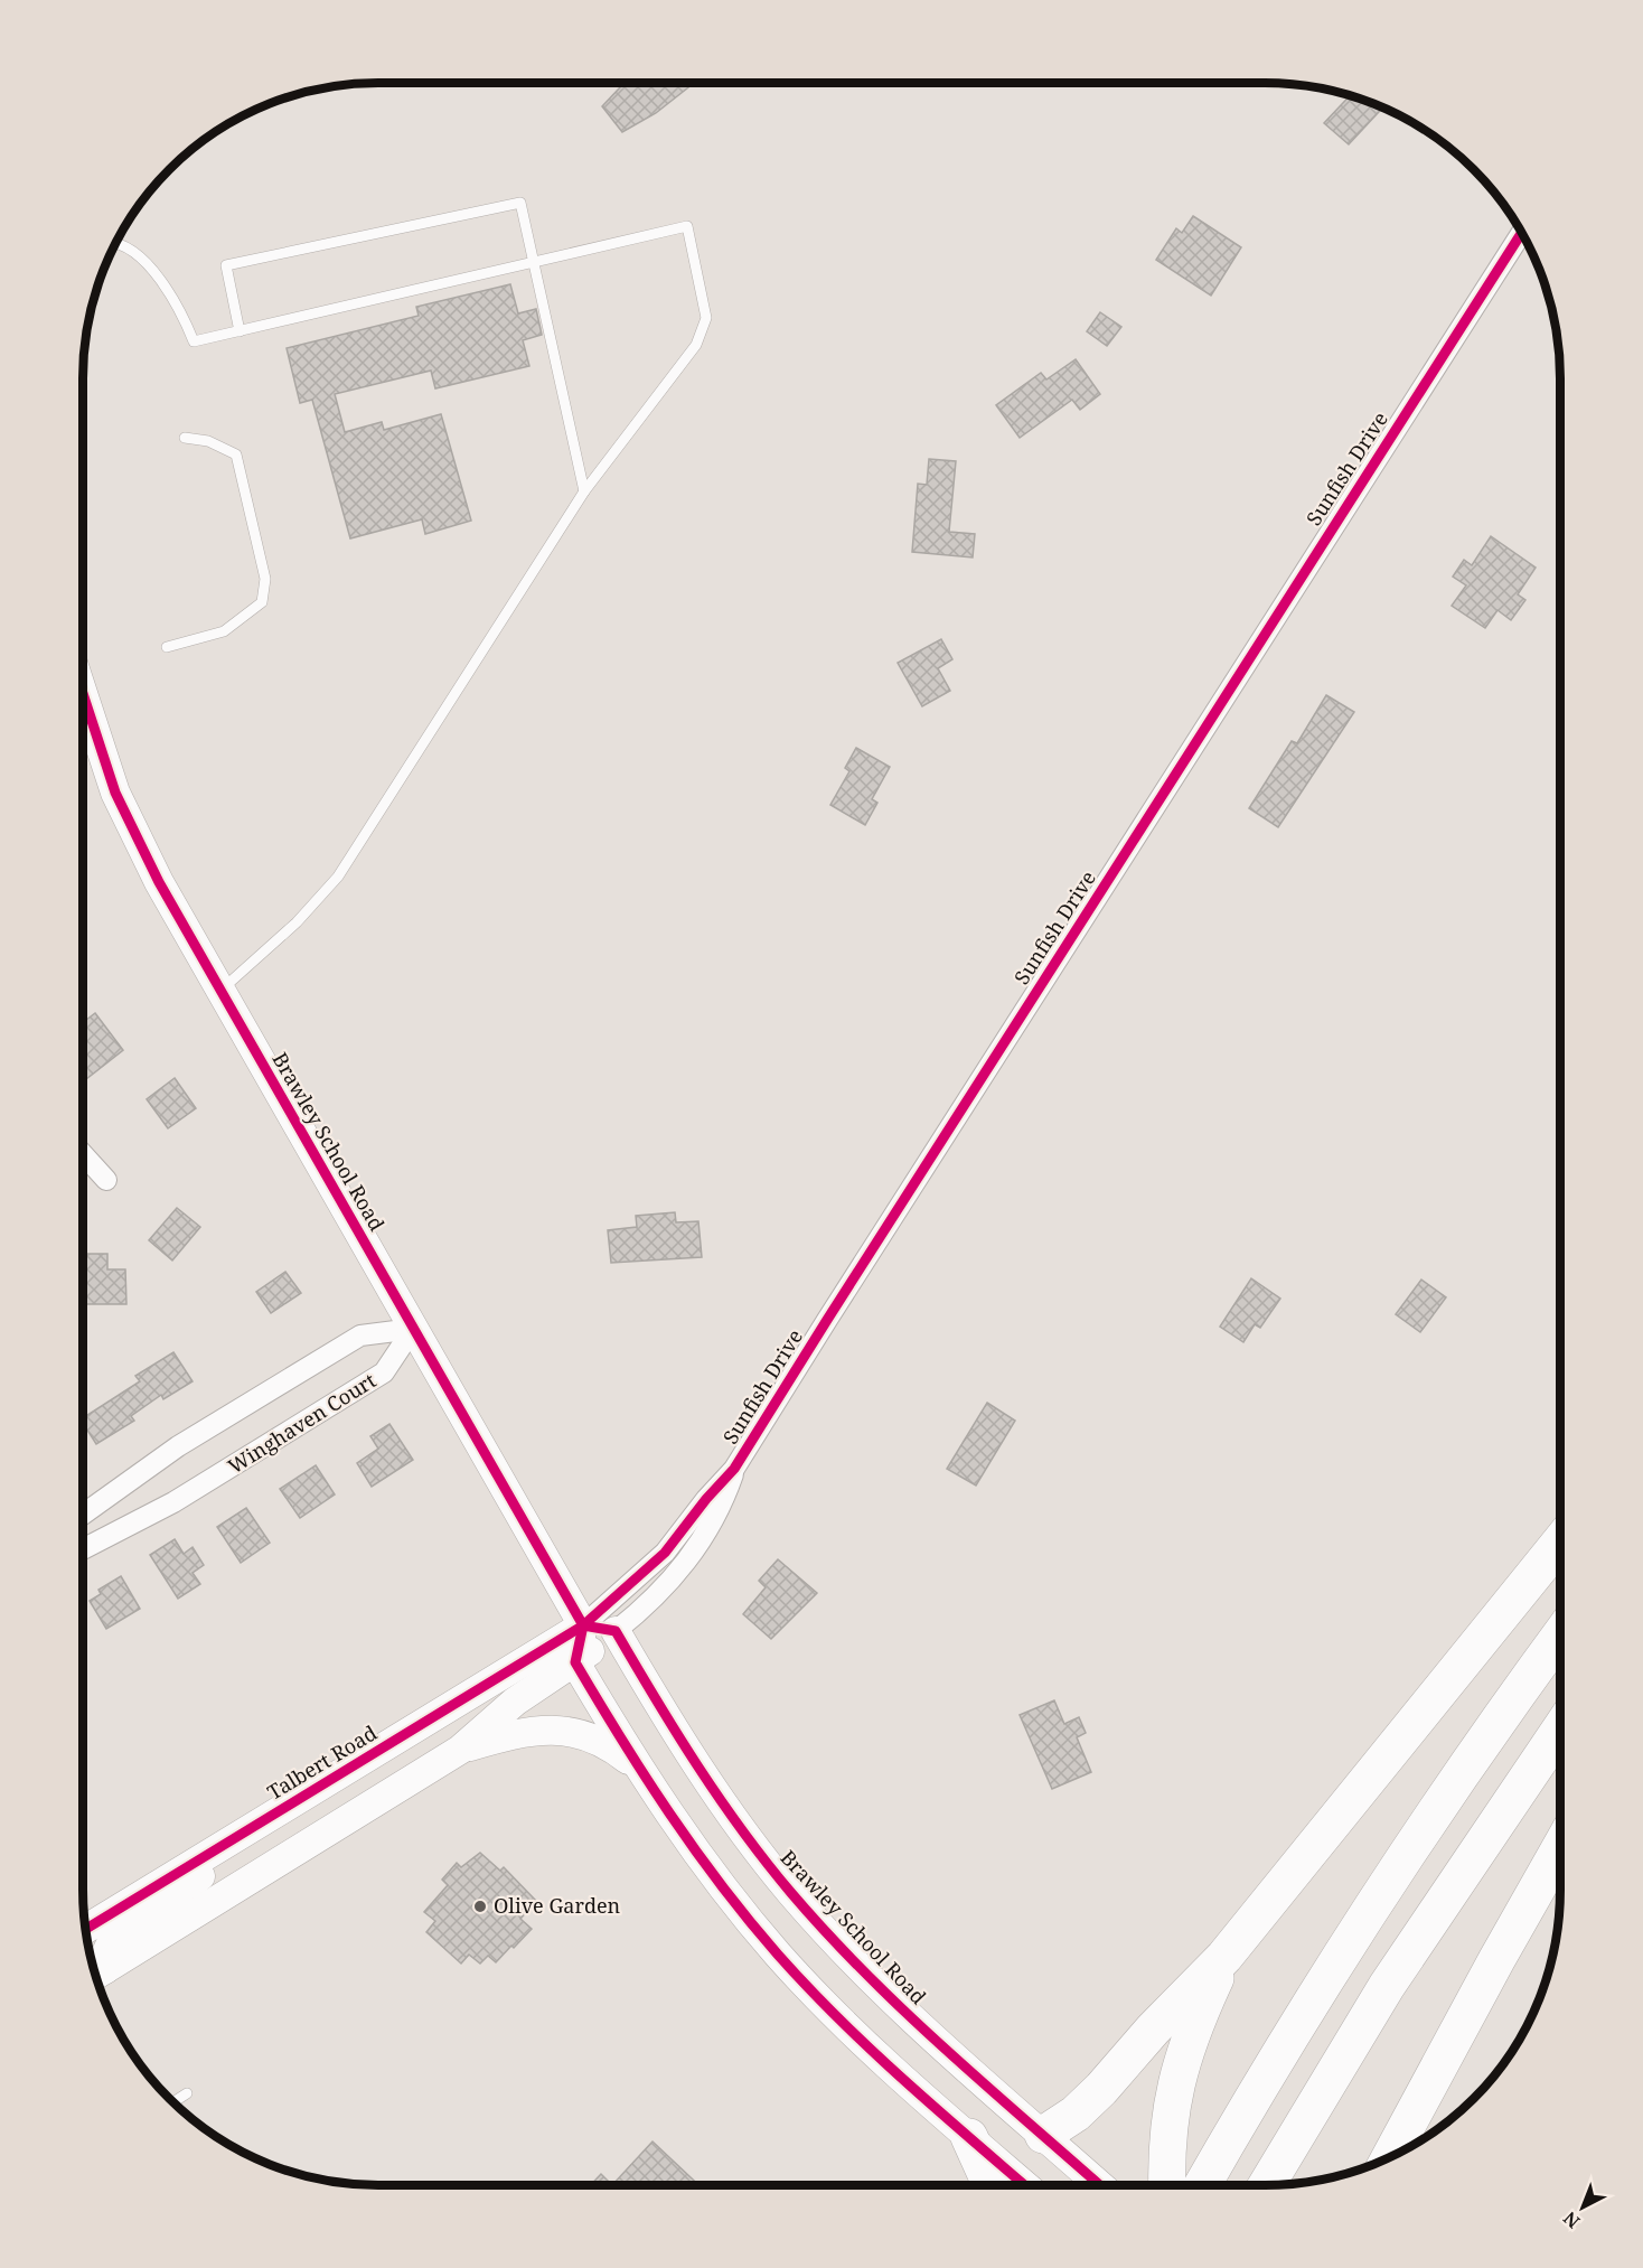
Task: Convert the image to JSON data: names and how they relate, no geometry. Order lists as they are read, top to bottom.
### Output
{
  "streets": {
    "main road": ["Sunfish Drive", "Brawley School Road", "Talbert Road"],
    "street": ["Winghaven Court"]
  },
  "crossings": [
    ["Sunfish Drive", "Brawley School Road"],
    ["Sunfish Drive", "Talbert Road"],
    ["Brawley School Road", "Winghaven Court"],
    ["Brawley School Road", "Talbert Road"]
  ],
  "places": ["Olive Garden"],
  "north": "bottom left"
}
